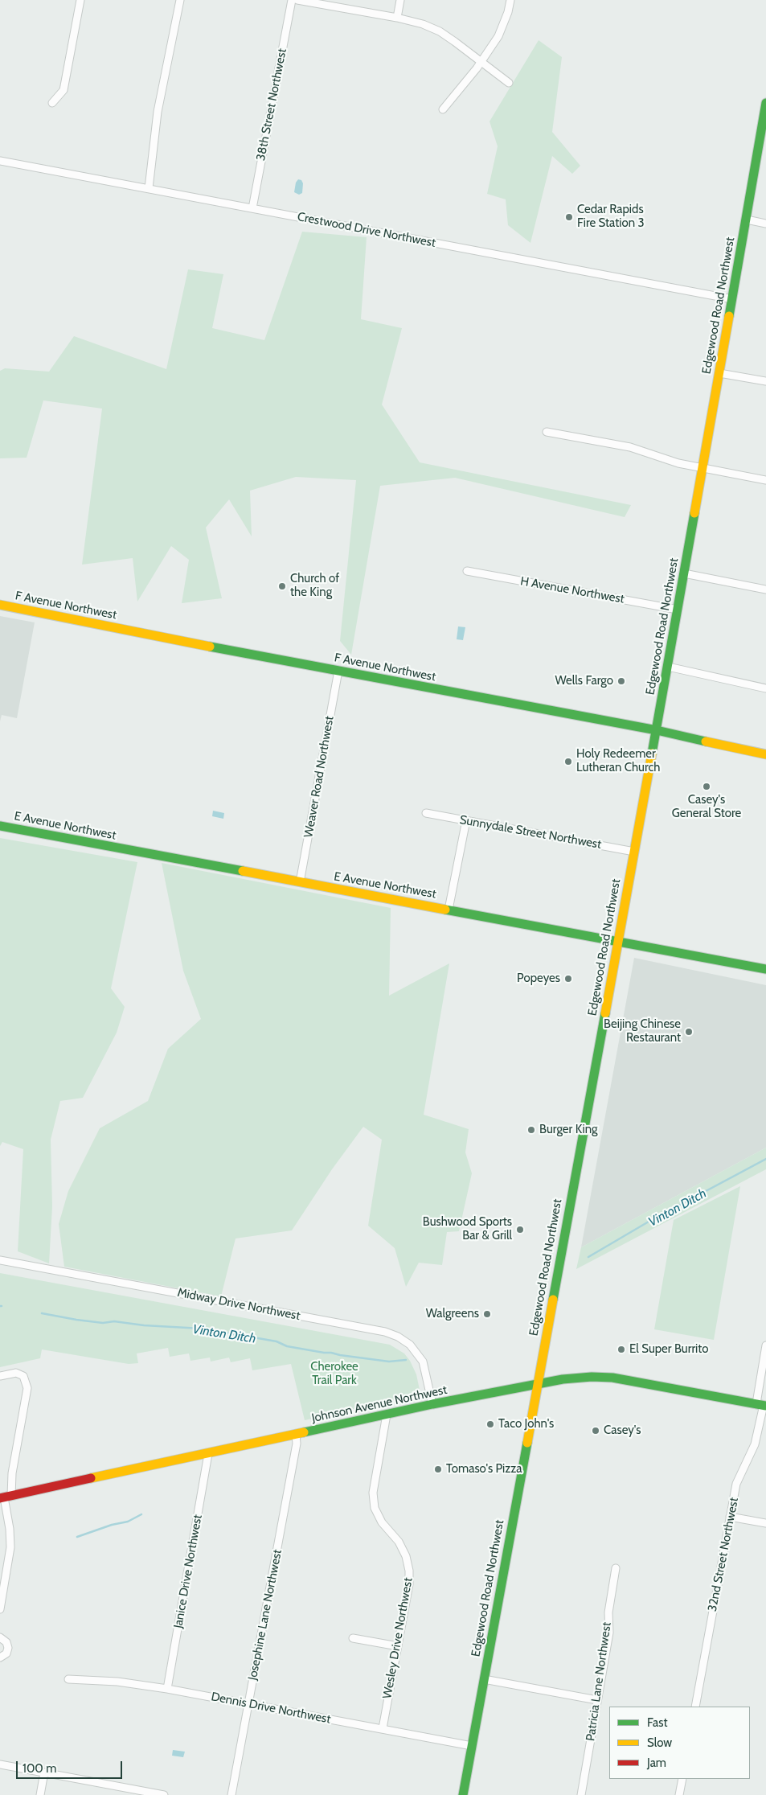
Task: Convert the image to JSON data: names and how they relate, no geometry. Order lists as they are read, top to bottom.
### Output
{
  "streets": {
    "main road": [
      "Edgewood Road Northwest",
      "F Avenue Northwest",
      "E Avenue Northwest",
      "Johnson Avenue Northwest"
    ],
    "street": [
      "38th Street Northwest",
      "Crestwood Drive Northwest",
      "H Avenue Northwest",
      "Weaver Road Northwest",
      "Sunnydale Street Northwest",
      "Midway Drive Northwest",
      "32nd Street Northwest",
      "Janice Drive Northwest",
      "Josephine Lane Northwest",
      "Wesley Drive Northwest",
      "Patricia Lane Northwest",
      "Dennis Drive Northwest"
    ]
  },
  "crossings": [
    ["38th Street Northwest", "Crestwood Drive Northwest"],
    ["Crestwood Drive Northwest", "Edgewood Road Northwest"],
    ["Edgewood Road Northwest", "H Avenue Northwest"],
    ["Edgewood Road Northwest", "F Avenue Northwest"],
    ["Edgewood Road Northwest", "E Avenue Northwest"],
    ["Edgewood Road Northwest", "Sunnydale Street Northwest"],
    ["Edgewood Road Northwest", "Johnson Avenue Northwest"],
    ["Edgewood Road Northwest", "Dennis Drive Northwest"],
    ["F Avenue Northwest", "Weaver Road Northwest"],
    ["Weaver Road Northwest", "E Avenue Northwest"],
    ["Midway Drive Northwest", "Johnson Avenue Northwest"],
    ["Johnson Avenue Northwest", "32nd Street Northwest"],
    ["Johnson Avenue Northwest", "Janice Drive Northwest"],
    ["Johnson Avenue Northwest", "Josephine Lane Northwest"],
    ["Johnson Avenue Northwest", "Wesley Drive Northwest"],
    ["Janice Drive Northwest", "Dennis Drive Northwest"],
    ["Josephine Lane Northwest", "Dennis Drive Northwest"],
    ["Wesley Drive Northwest", "Dennis Drive Northwest"]
  ],
  "water": ["Vinton Ditch"],
  "parks": ["Cherokee Trail Park"],
  "places": [
    "Cedar Rapids Fire Station 3",
    "Church of the King",
    "Wells Fargo",
    "Holy Redeemer Lutheran Church",
    "Casey's General Store",
    "Popeyes",
    "Beijing Chinese Restaurant",
    "Burger King",
    "Bushwood Sports Bar & Grill",
    "Walgreens",
    "El Super Burrito",
    "Taco John's",
    "Casey's",
    "Tomaso's Pizza"
  ],
  "legend": ["Fast", "Slow", "Jam"],
  "scale_bar": "100 m"
}
